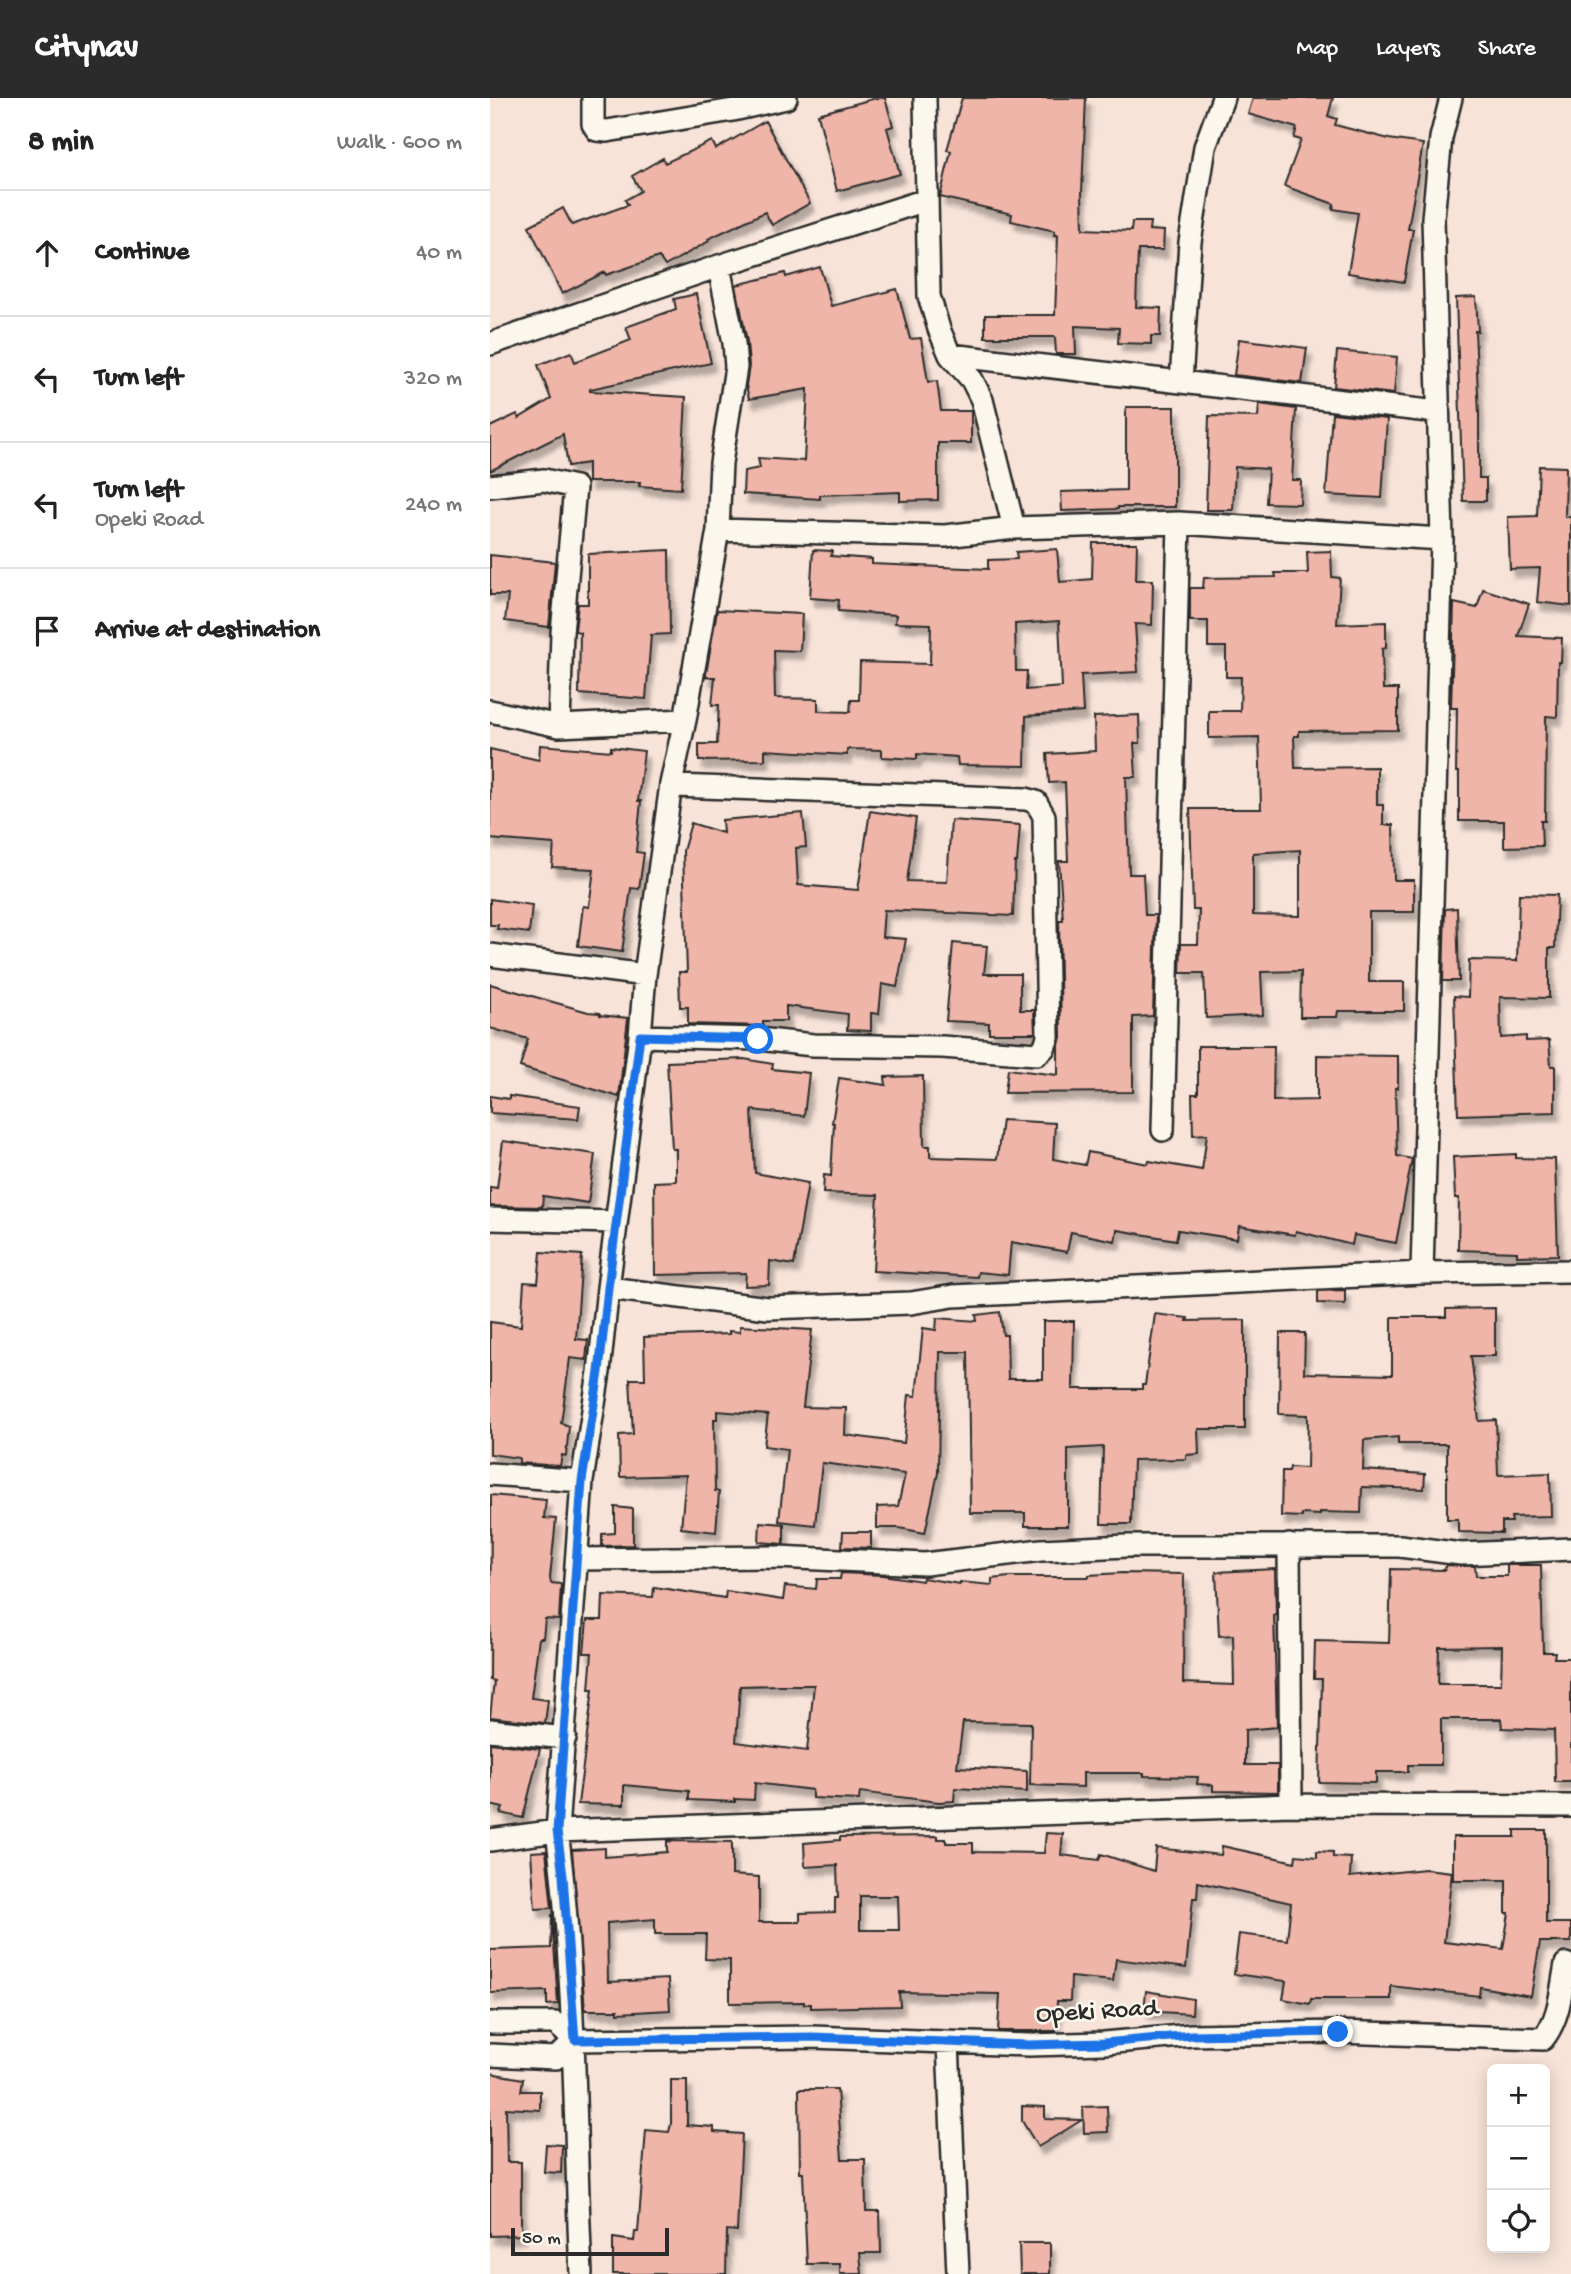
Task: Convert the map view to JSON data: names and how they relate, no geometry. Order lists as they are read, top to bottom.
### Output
{
  "streets": {
    "street": ["Opeki Road"]
  },
  "scale_bar": "50 m",
  "page": {
    "header": "Citynav",
    "nav": ["Map", "Layers", "Share"],
    "heading": ["8 min", "Walk · 600 m"],
    "list": [
      ["Continue", "40 m"],
      ["Turn left", "320 m"],
      ["Turn left", "Opeki Road", "240 m"],
      "Arrive at destination"
    ],
    "map_buttons": ["+", "−"],
    "scale": "50 m"
  }
}
